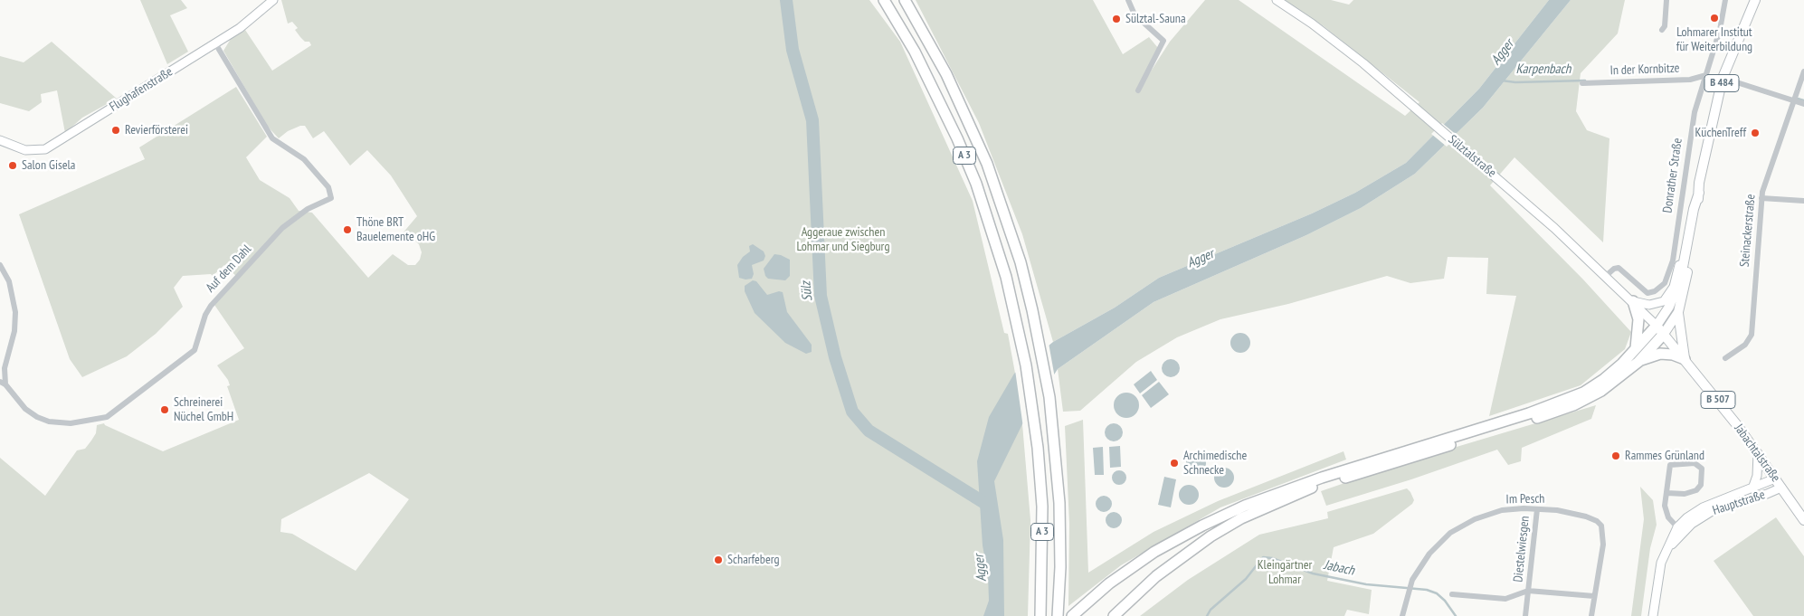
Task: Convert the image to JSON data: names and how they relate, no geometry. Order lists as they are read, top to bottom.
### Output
{
  "streets": {
    "highway": ["A 3"],
    "main road": [
      "B 484",
      "Flughafenstraße",
      "Sülztalstraße",
      "B 507",
      "Jabachtalstraße",
      "Hauptstraße"
    ],
    "street": [
      "In der Kornbitze",
      "Donrather Straße",
      "Steinackerstraße",
      "Auf dem Dahl",
      "Im Pesch",
      "Diestelwiesgen"
    ]
  },
  "crossings": [
    ["In der Kornbitze", "Donrather Straße"],
    ["B 484", "Sülztalstraße"],
    ["B 484", "Jabachtalstraße"],
    ["Flughafenstraße", "Auf dem Dahl"],
    ["Sülztalstraße", "Donrather Straße"],
    ["Sülztalstraße", "Jabachtalstraße"],
    ["Jabachtalstraße", "Hauptstraße"],
    ["Im Pesch", "Diestelwiesgen"]
  ],
  "water": [
    "Agger",
    "Karpenbach",
    "Sülz",
    "Jabach"
  ],
  "parks": ["Aggeraue zwischen Lohmar und Siegburg", "Kleingärtner Lohmar"],
  "places": [
    "Lohmarer Institut für Weiterbildung",
    "Sülztal-Sauna",
    "Revierförsterei",
    "KüchenTreff",
    "Salon Gisela",
    "Thöne BRT Bauelemente oHG",
    "Schreinerei Nüchel GmbH",
    "Rammes Grünland",
    "Archimedische Schnecke",
    "Scharfeberg"
  ]
}
